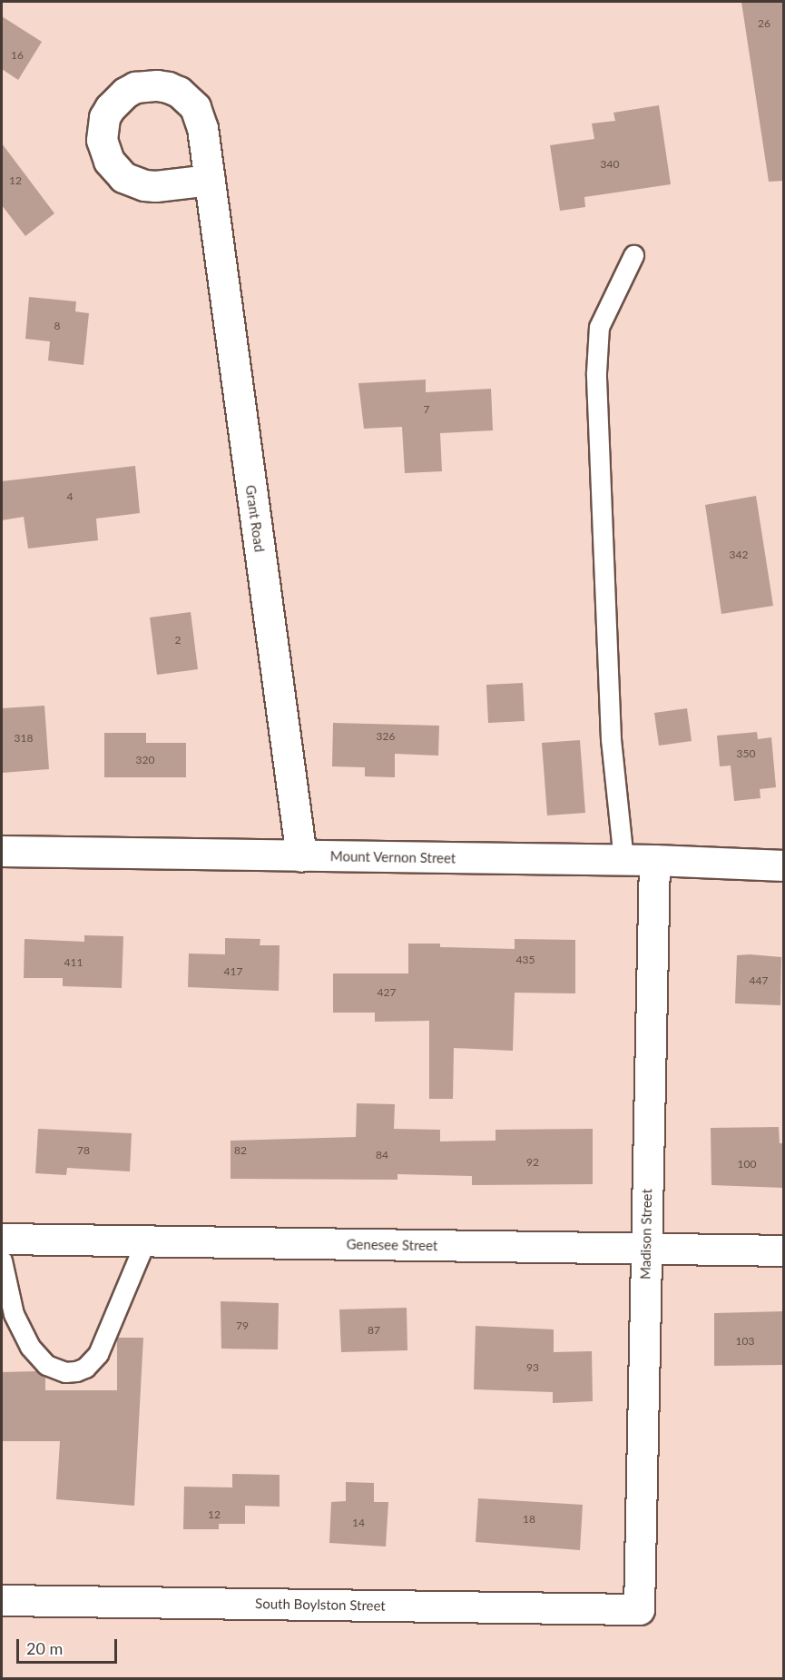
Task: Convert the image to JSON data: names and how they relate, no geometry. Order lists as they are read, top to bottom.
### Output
{
  "streets": {
    "street": [
      "Grant Road",
      "Mount Vernon Street",
      "Madison Street",
      "Genesee Street",
      "South Boylston Street"
    ]
  },
  "crossings": [
    ["Grant Road", "Mount Vernon Street"],
    ["Mount Vernon Street", "Madison Street"],
    ["Madison Street", "Genesee Street"],
    ["Madison Street", "South Boylston Street"]
  ],
  "house_numbers": [
    "26",
    "16",
    "340",
    "12",
    "8",
    "7",
    "4",
    "342",
    "2",
    "326",
    "318",
    "350",
    "320",
    "435",
    "411",
    "417",
    "447",
    "427",
    "78",
    "82",
    "84",
    "92",
    "100",
    "79",
    "87",
    "103",
    "93",
    "12",
    "18",
    "14"
  ],
  "scale_bar": "20 m"
}
